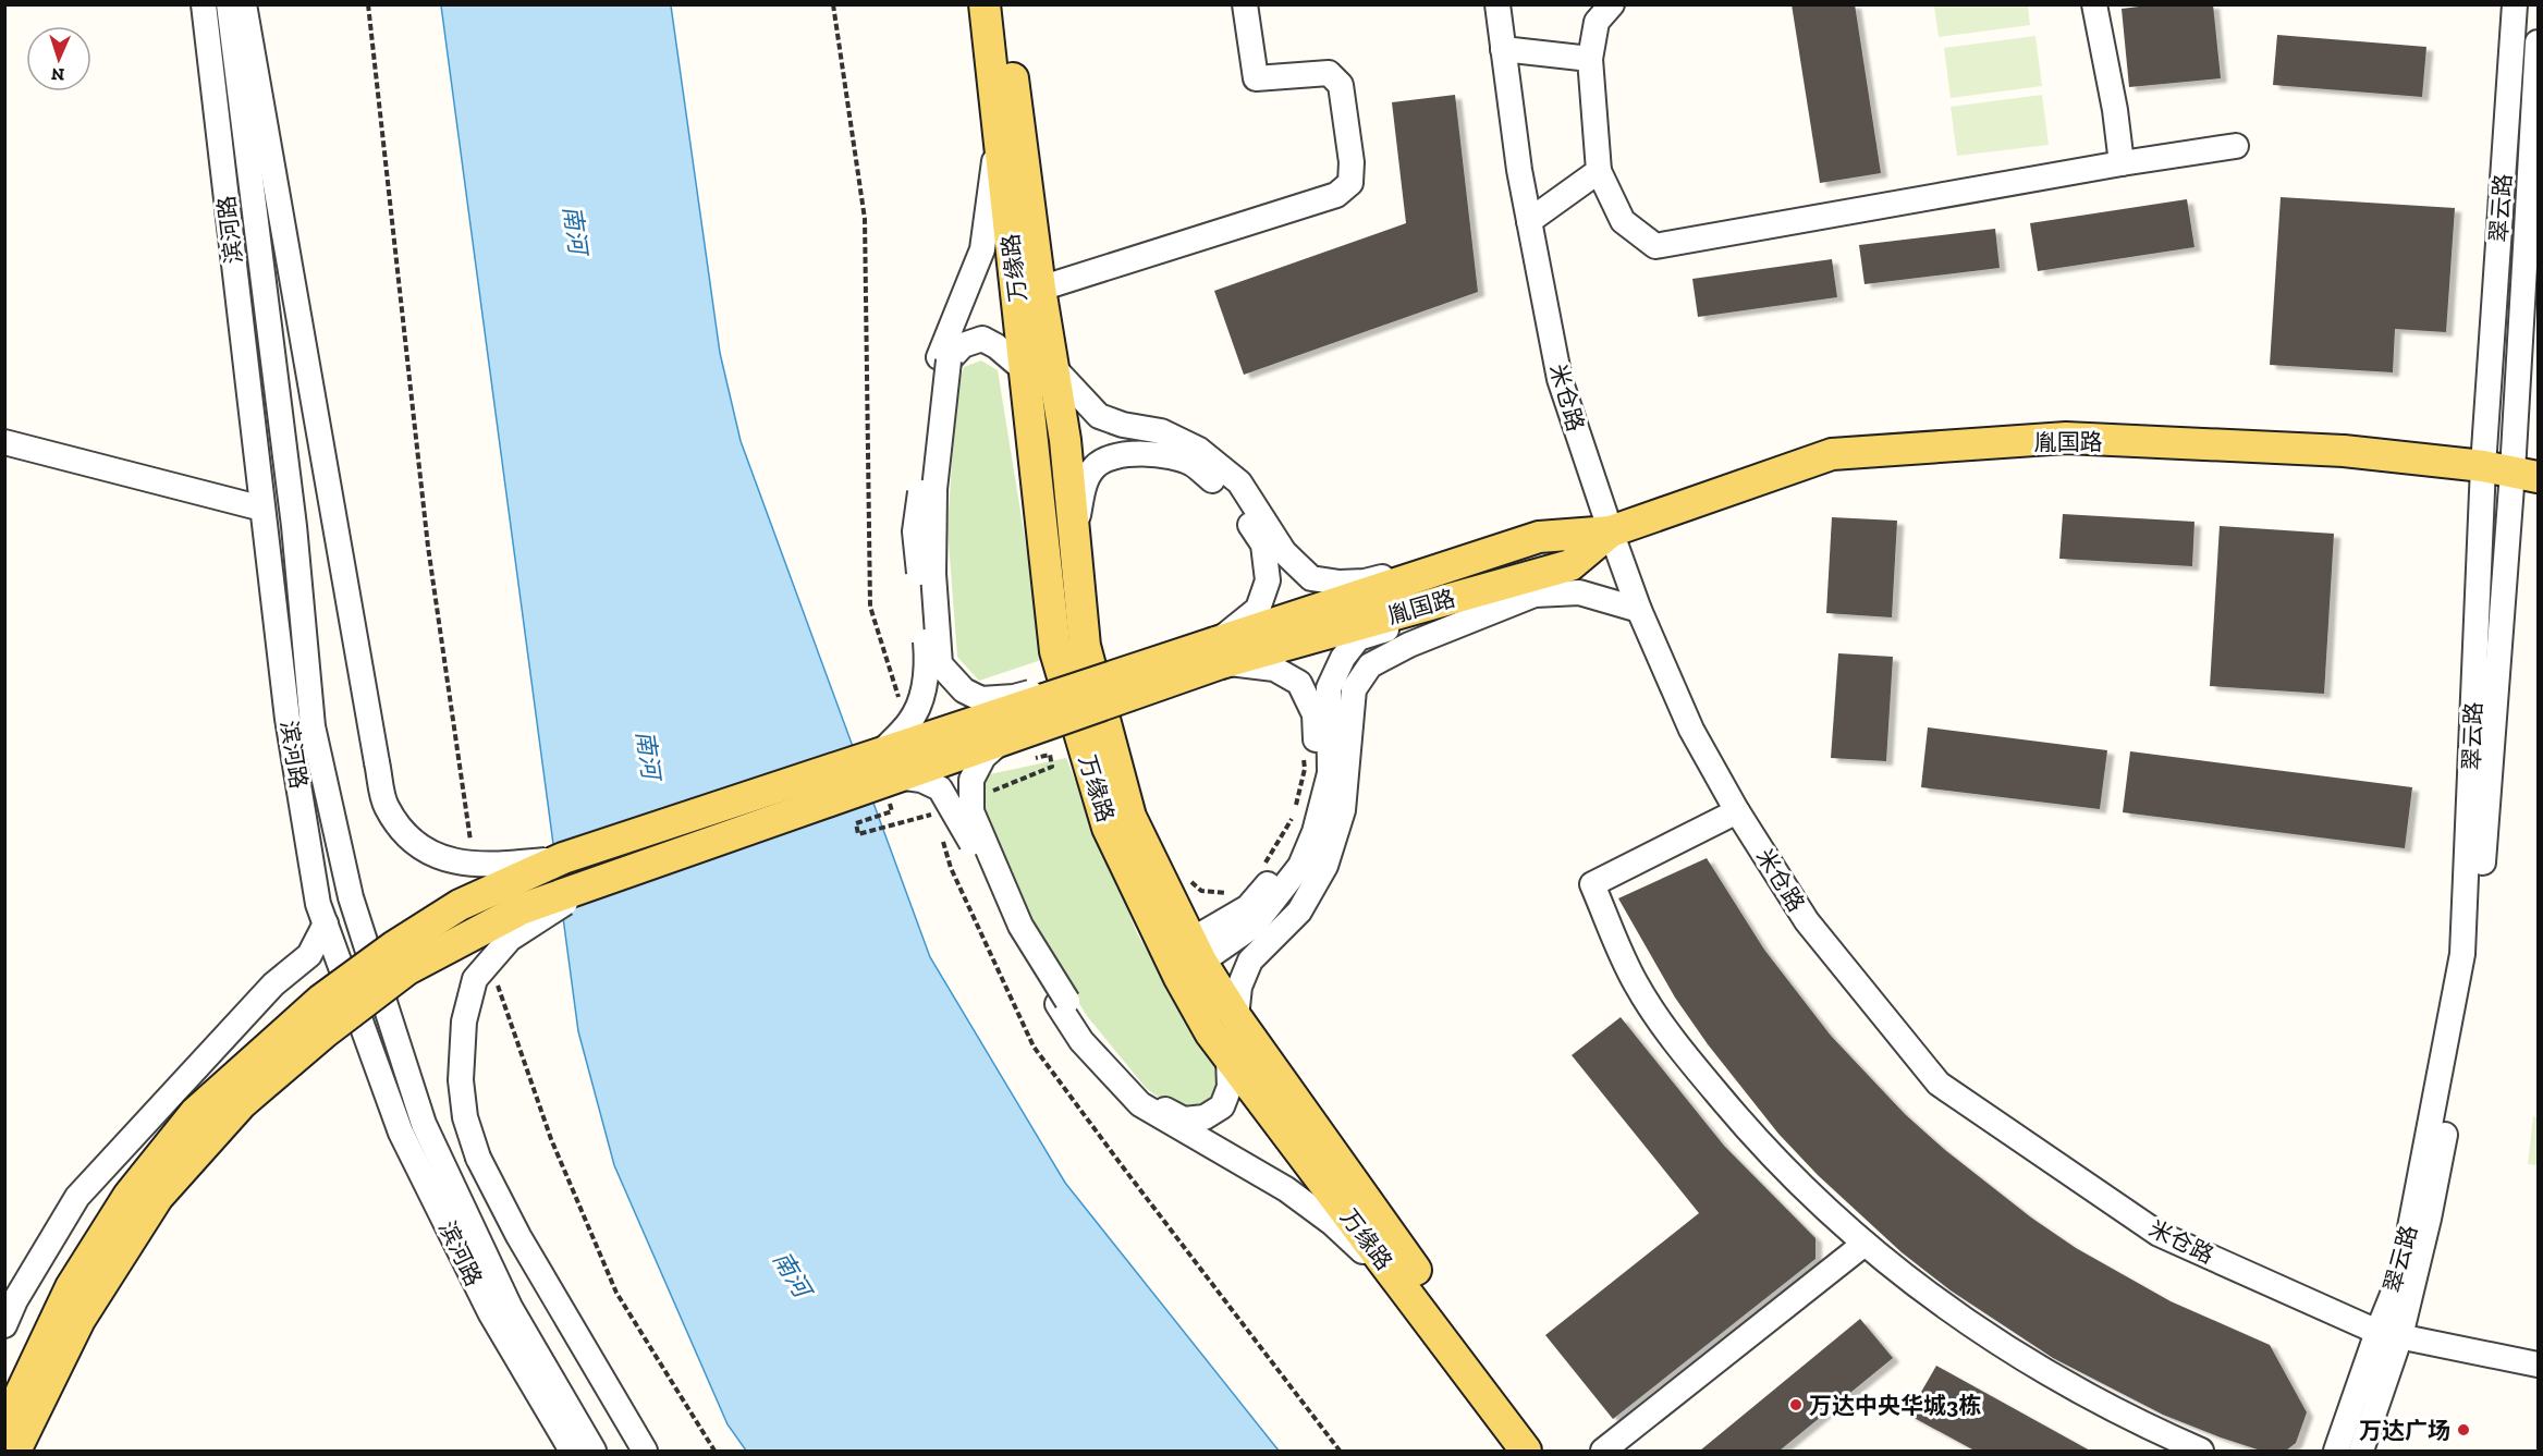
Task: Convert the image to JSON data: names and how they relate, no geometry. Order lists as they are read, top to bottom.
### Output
{
  "streets": {
    "main road": ["万缘路", "胤国路"],
    "street": ["翠云路", "滨河路", "米仓路"]
  },
  "crossings": [
    ["翠云路", "米仓路"],
    ["翠云路", "胤国路"],
    ["米仓路", "胤国路"]
  ],
  "water": ["南河"],
  "places": ["万达中央华城3栋", "万达广场"],
  "north": "bottom"
}
